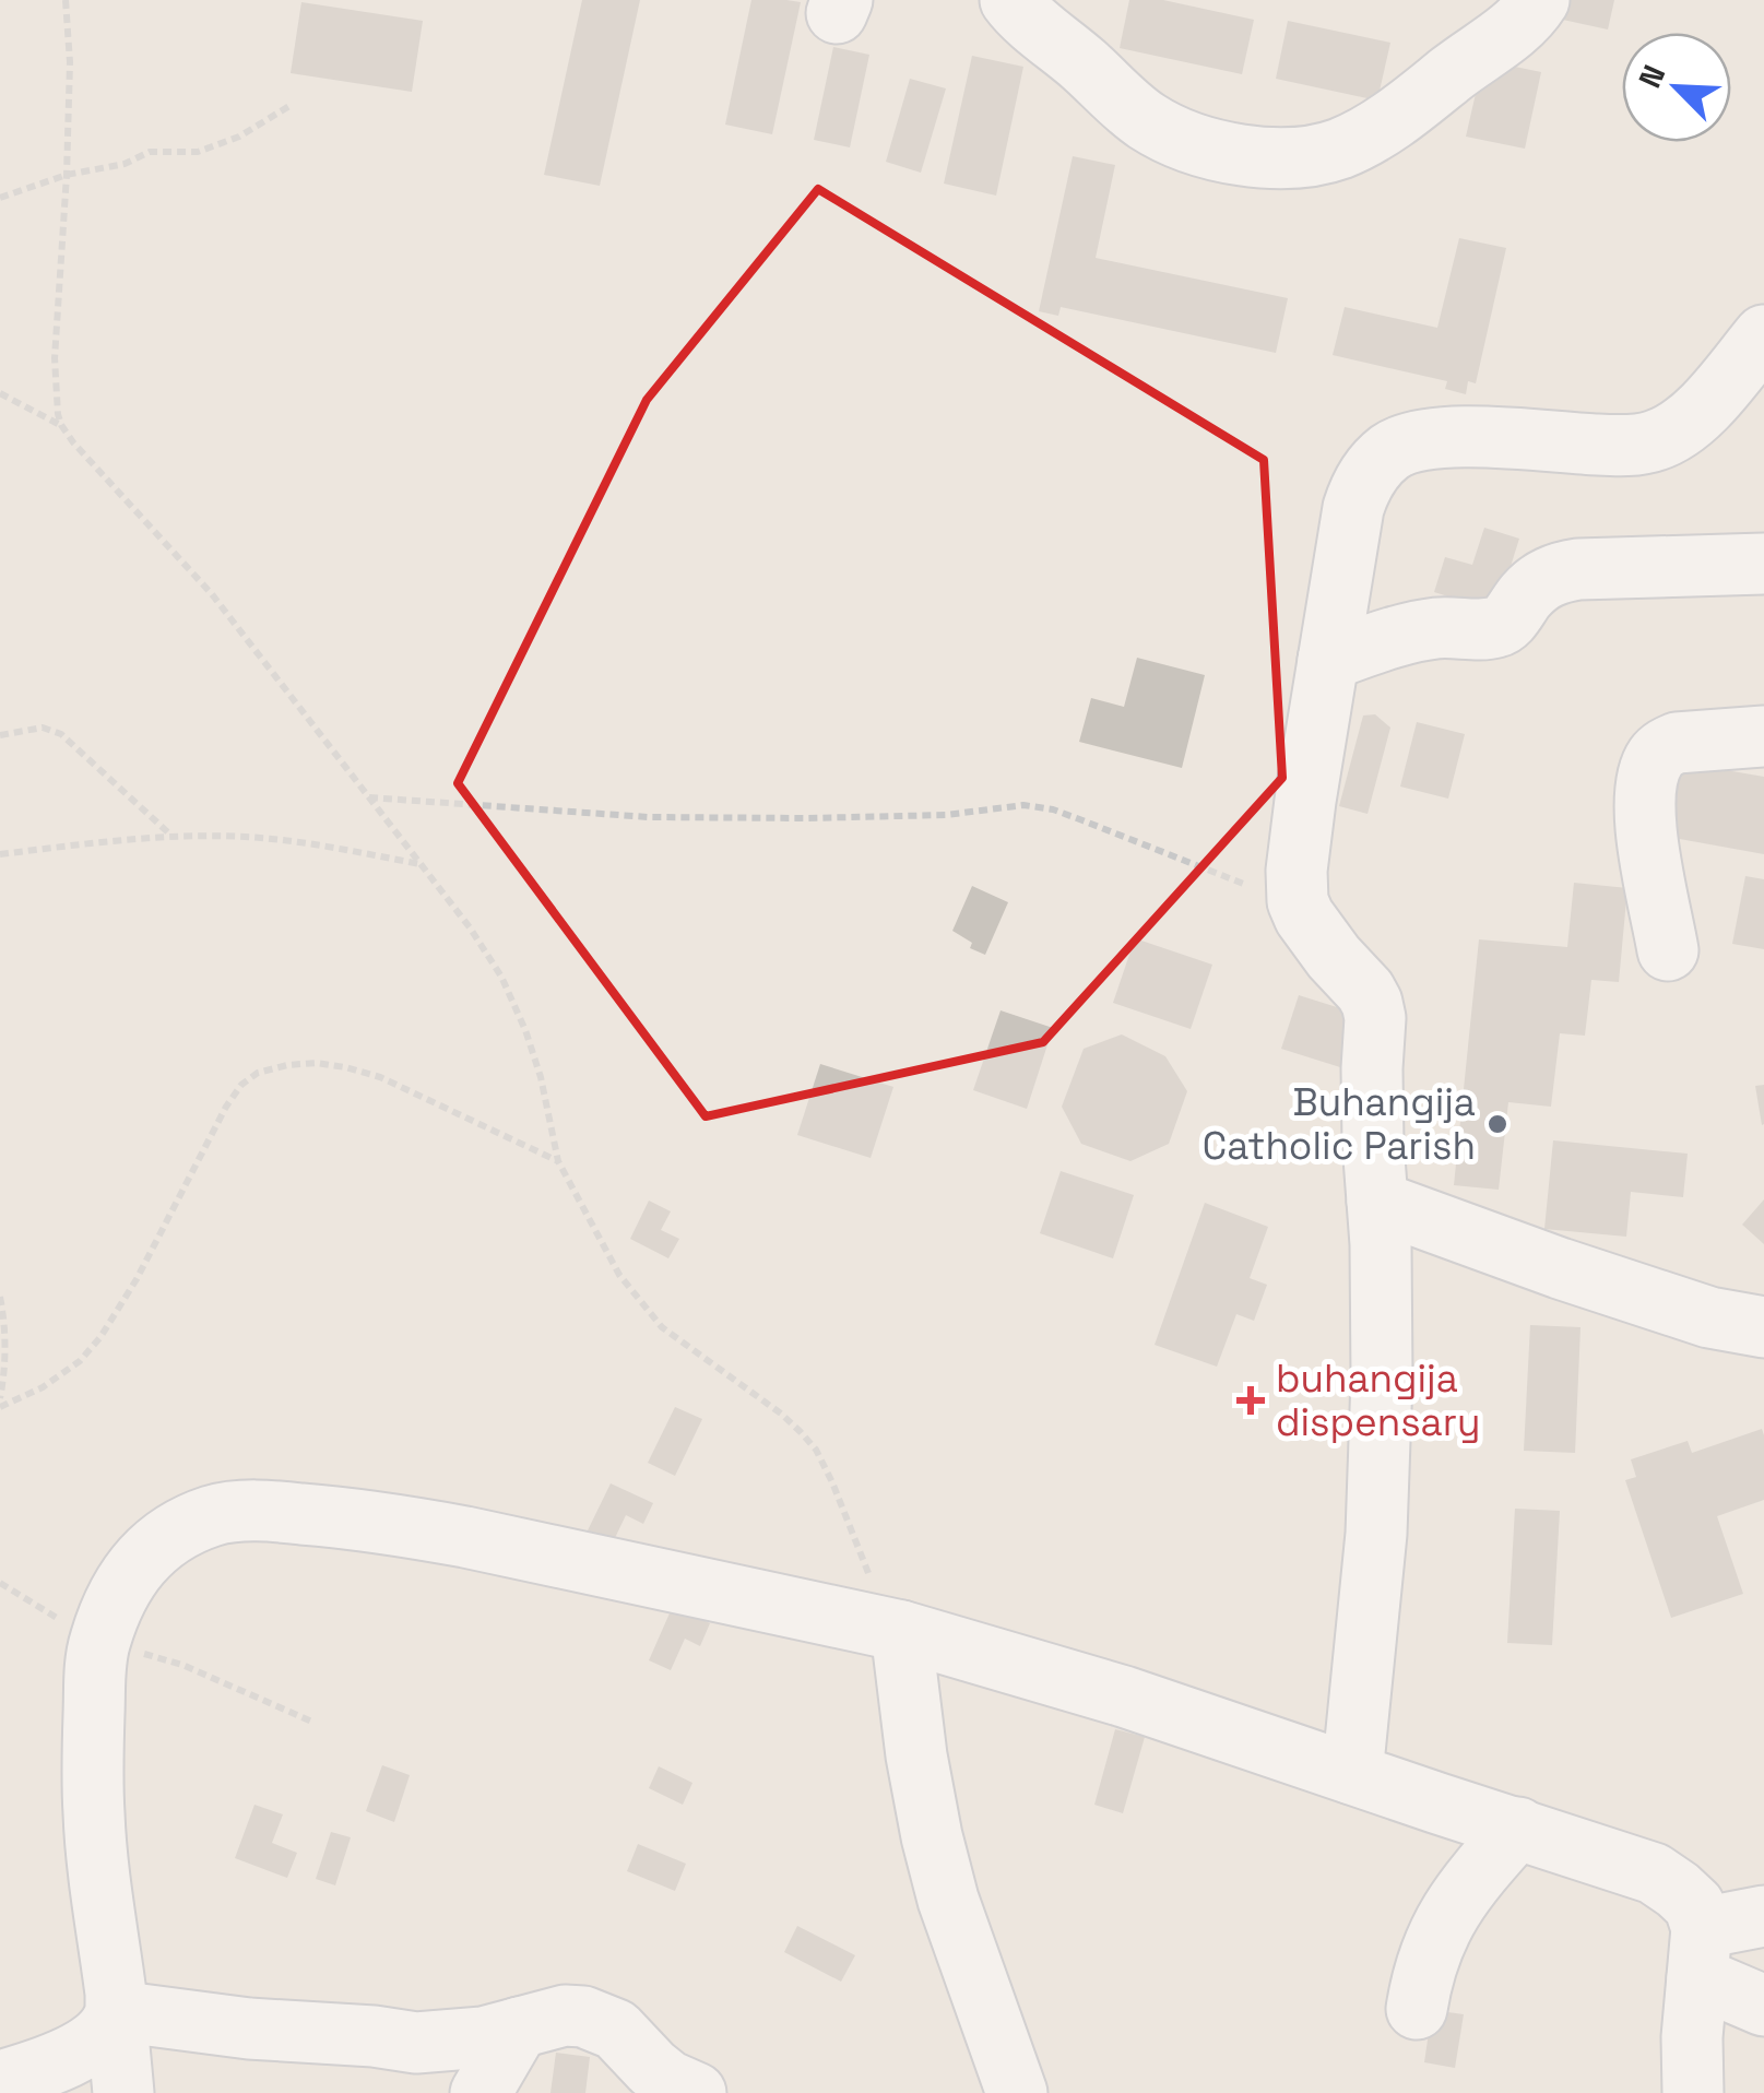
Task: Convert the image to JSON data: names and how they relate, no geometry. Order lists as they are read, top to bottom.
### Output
{
  "places": {
    "other": ["Buhangija Catholic Parish"],
    "health": ["buhangija dispensary"]
  },
  "north": "top left"
}
